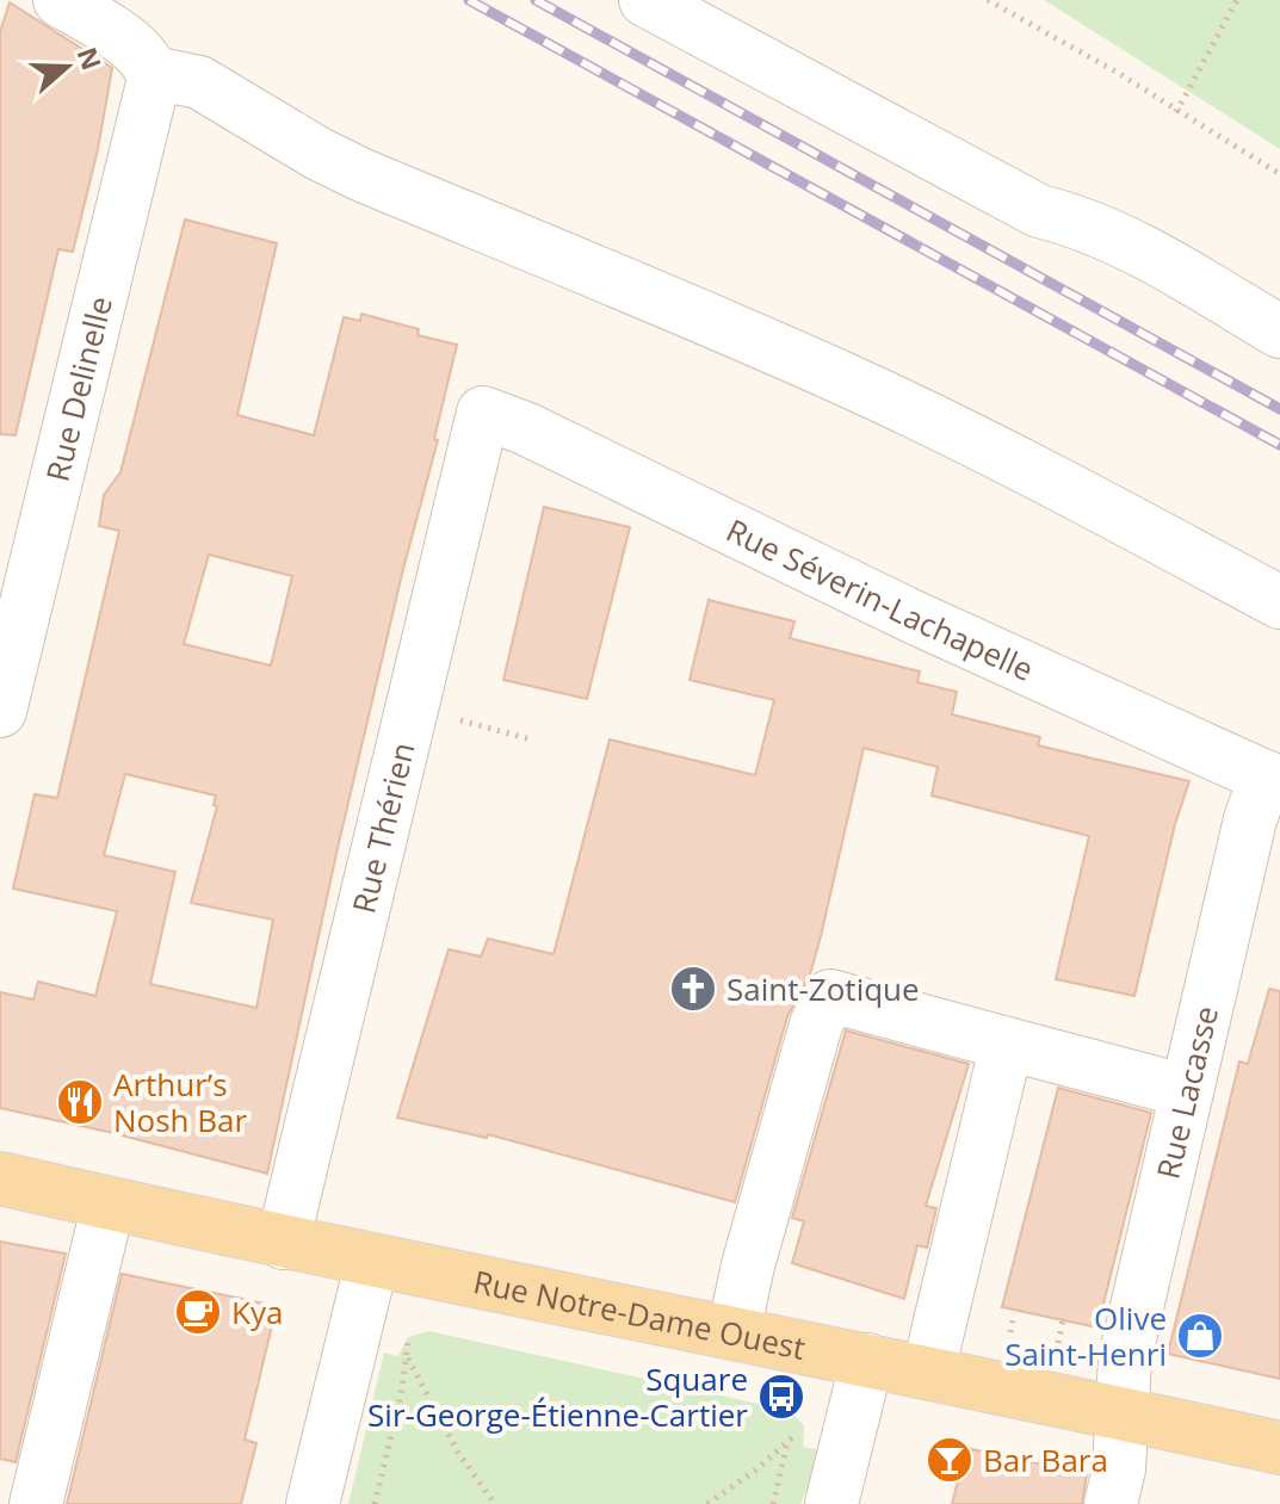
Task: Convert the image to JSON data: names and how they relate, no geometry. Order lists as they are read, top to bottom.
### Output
{
  "streets": {
    "main road": ["Rue Notre-Dame Ouest"],
    "street": [
      "Rue Delinelle",
      "Rue Séverin-Lachapelle",
      "Rue Thérien",
      "Rue Lacasse"
    ]
  },
  "crossings": [
    ["Rue Séverin-Lachapelle", "Rue Thérien"],
    ["Rue Séverin-Lachapelle", "Rue Lacasse"],
    ["Rue Thérien", "Rue Notre-Dame Ouest"],
    ["Rue Lacasse", "Rue Notre-Dame Ouest"]
  ],
  "places": {
    "church": ["Saint-Zotique"],
    "restaurant": ["Arthur’s Nosh Bar"],
    "cafe": ["Kya"],
    "shop": ["Olive Saint-Henri"],
    "bus stop": ["Square Sir-George-Étienne-Cartier"],
    "bar": ["Bar Bara"]
  },
  "north": "right"
}
